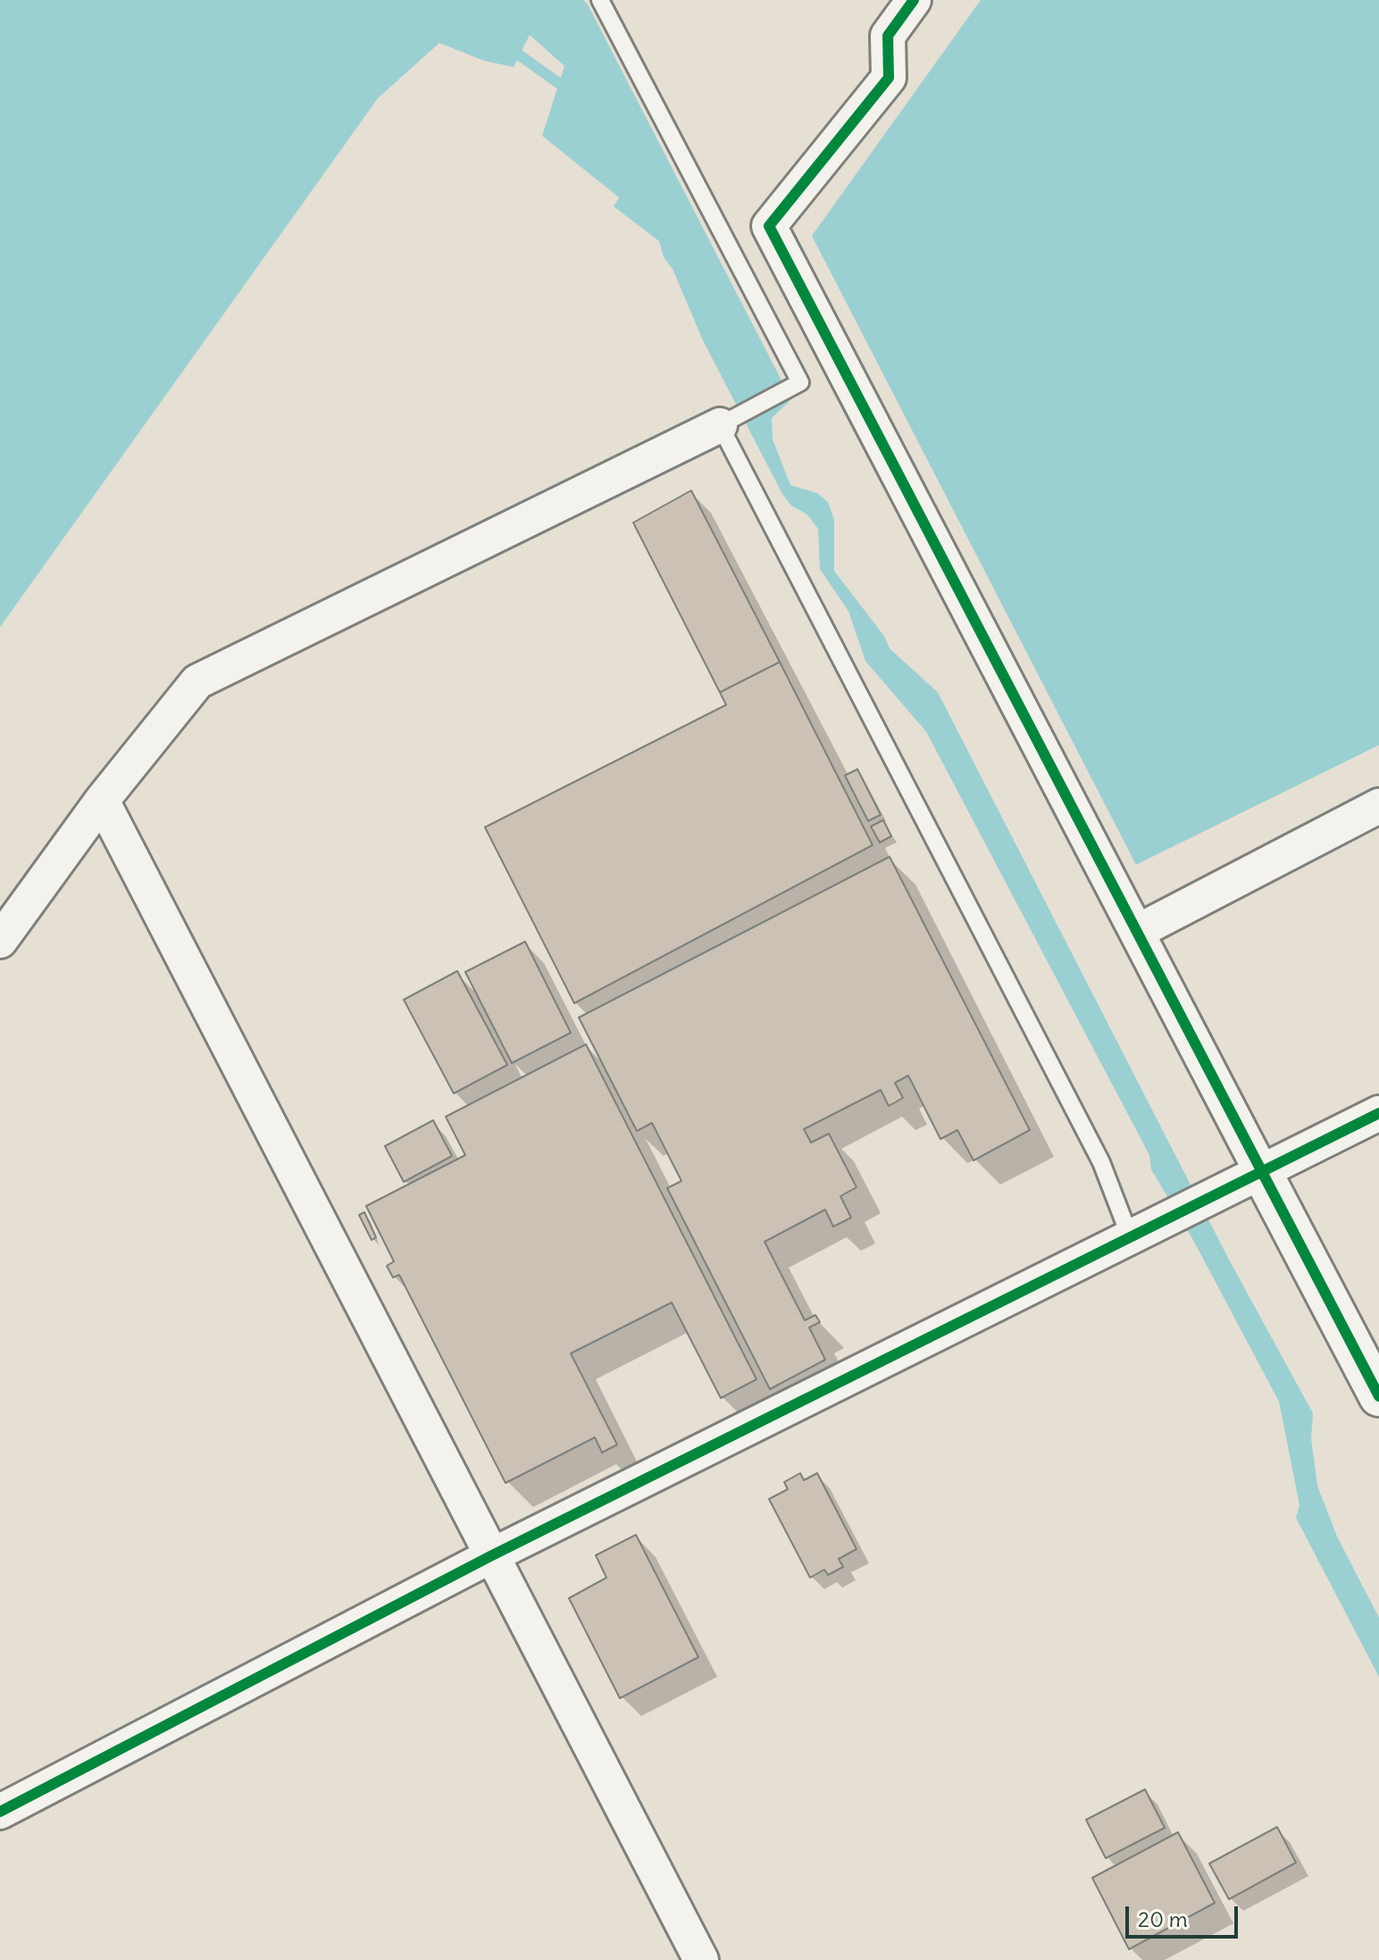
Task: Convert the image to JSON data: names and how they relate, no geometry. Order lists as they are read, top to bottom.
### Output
{
  "scale_bar": "20 m"
}
